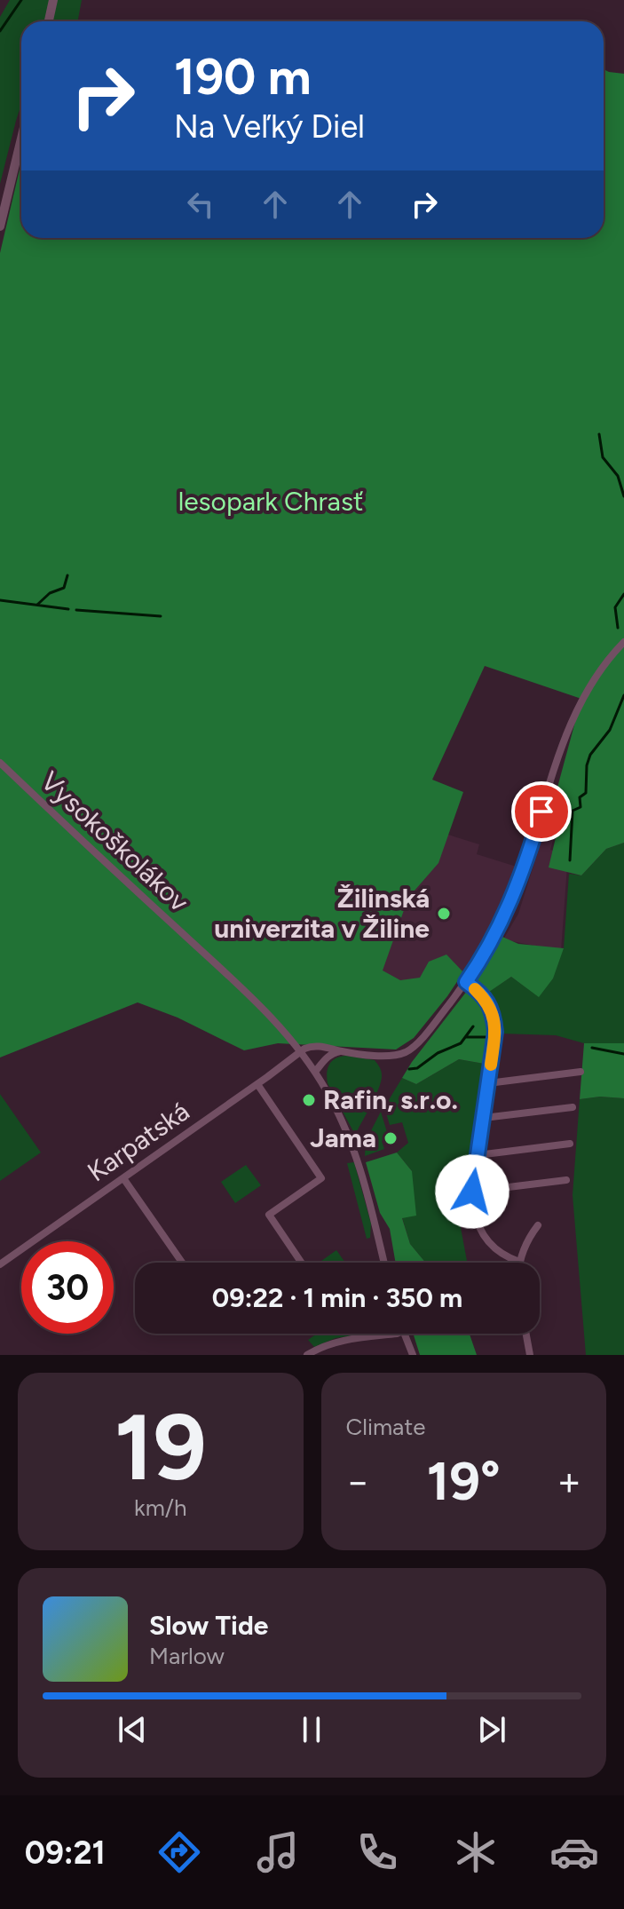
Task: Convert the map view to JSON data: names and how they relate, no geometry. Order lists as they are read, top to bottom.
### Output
{
  "streets": {
    "street": ["Vysokoškolákov", "Karpatská"]
  },
  "crossings": [
    ["Vysokoškolákov", "Karpatská"]
  ],
  "parks": ["lesopark Chrasť"],
  "places": ["Žilinská univerzita v Žiline", "Rafin, s.r.o.", "Jama"],
  "page": {
    "turn": ["190 m", "Na Veľký Diel"],
    "limit": "30",
    "trip": "09:22 · 1 min · 350 m",
    "tile": [
      ["19", "km/h"],
      "Climate"
    ],
    "heat": ["−", "19°", "+"],
    "song": ["Slow Tide", "Marlow"],
    "tabs": "09:21"
  }
}
